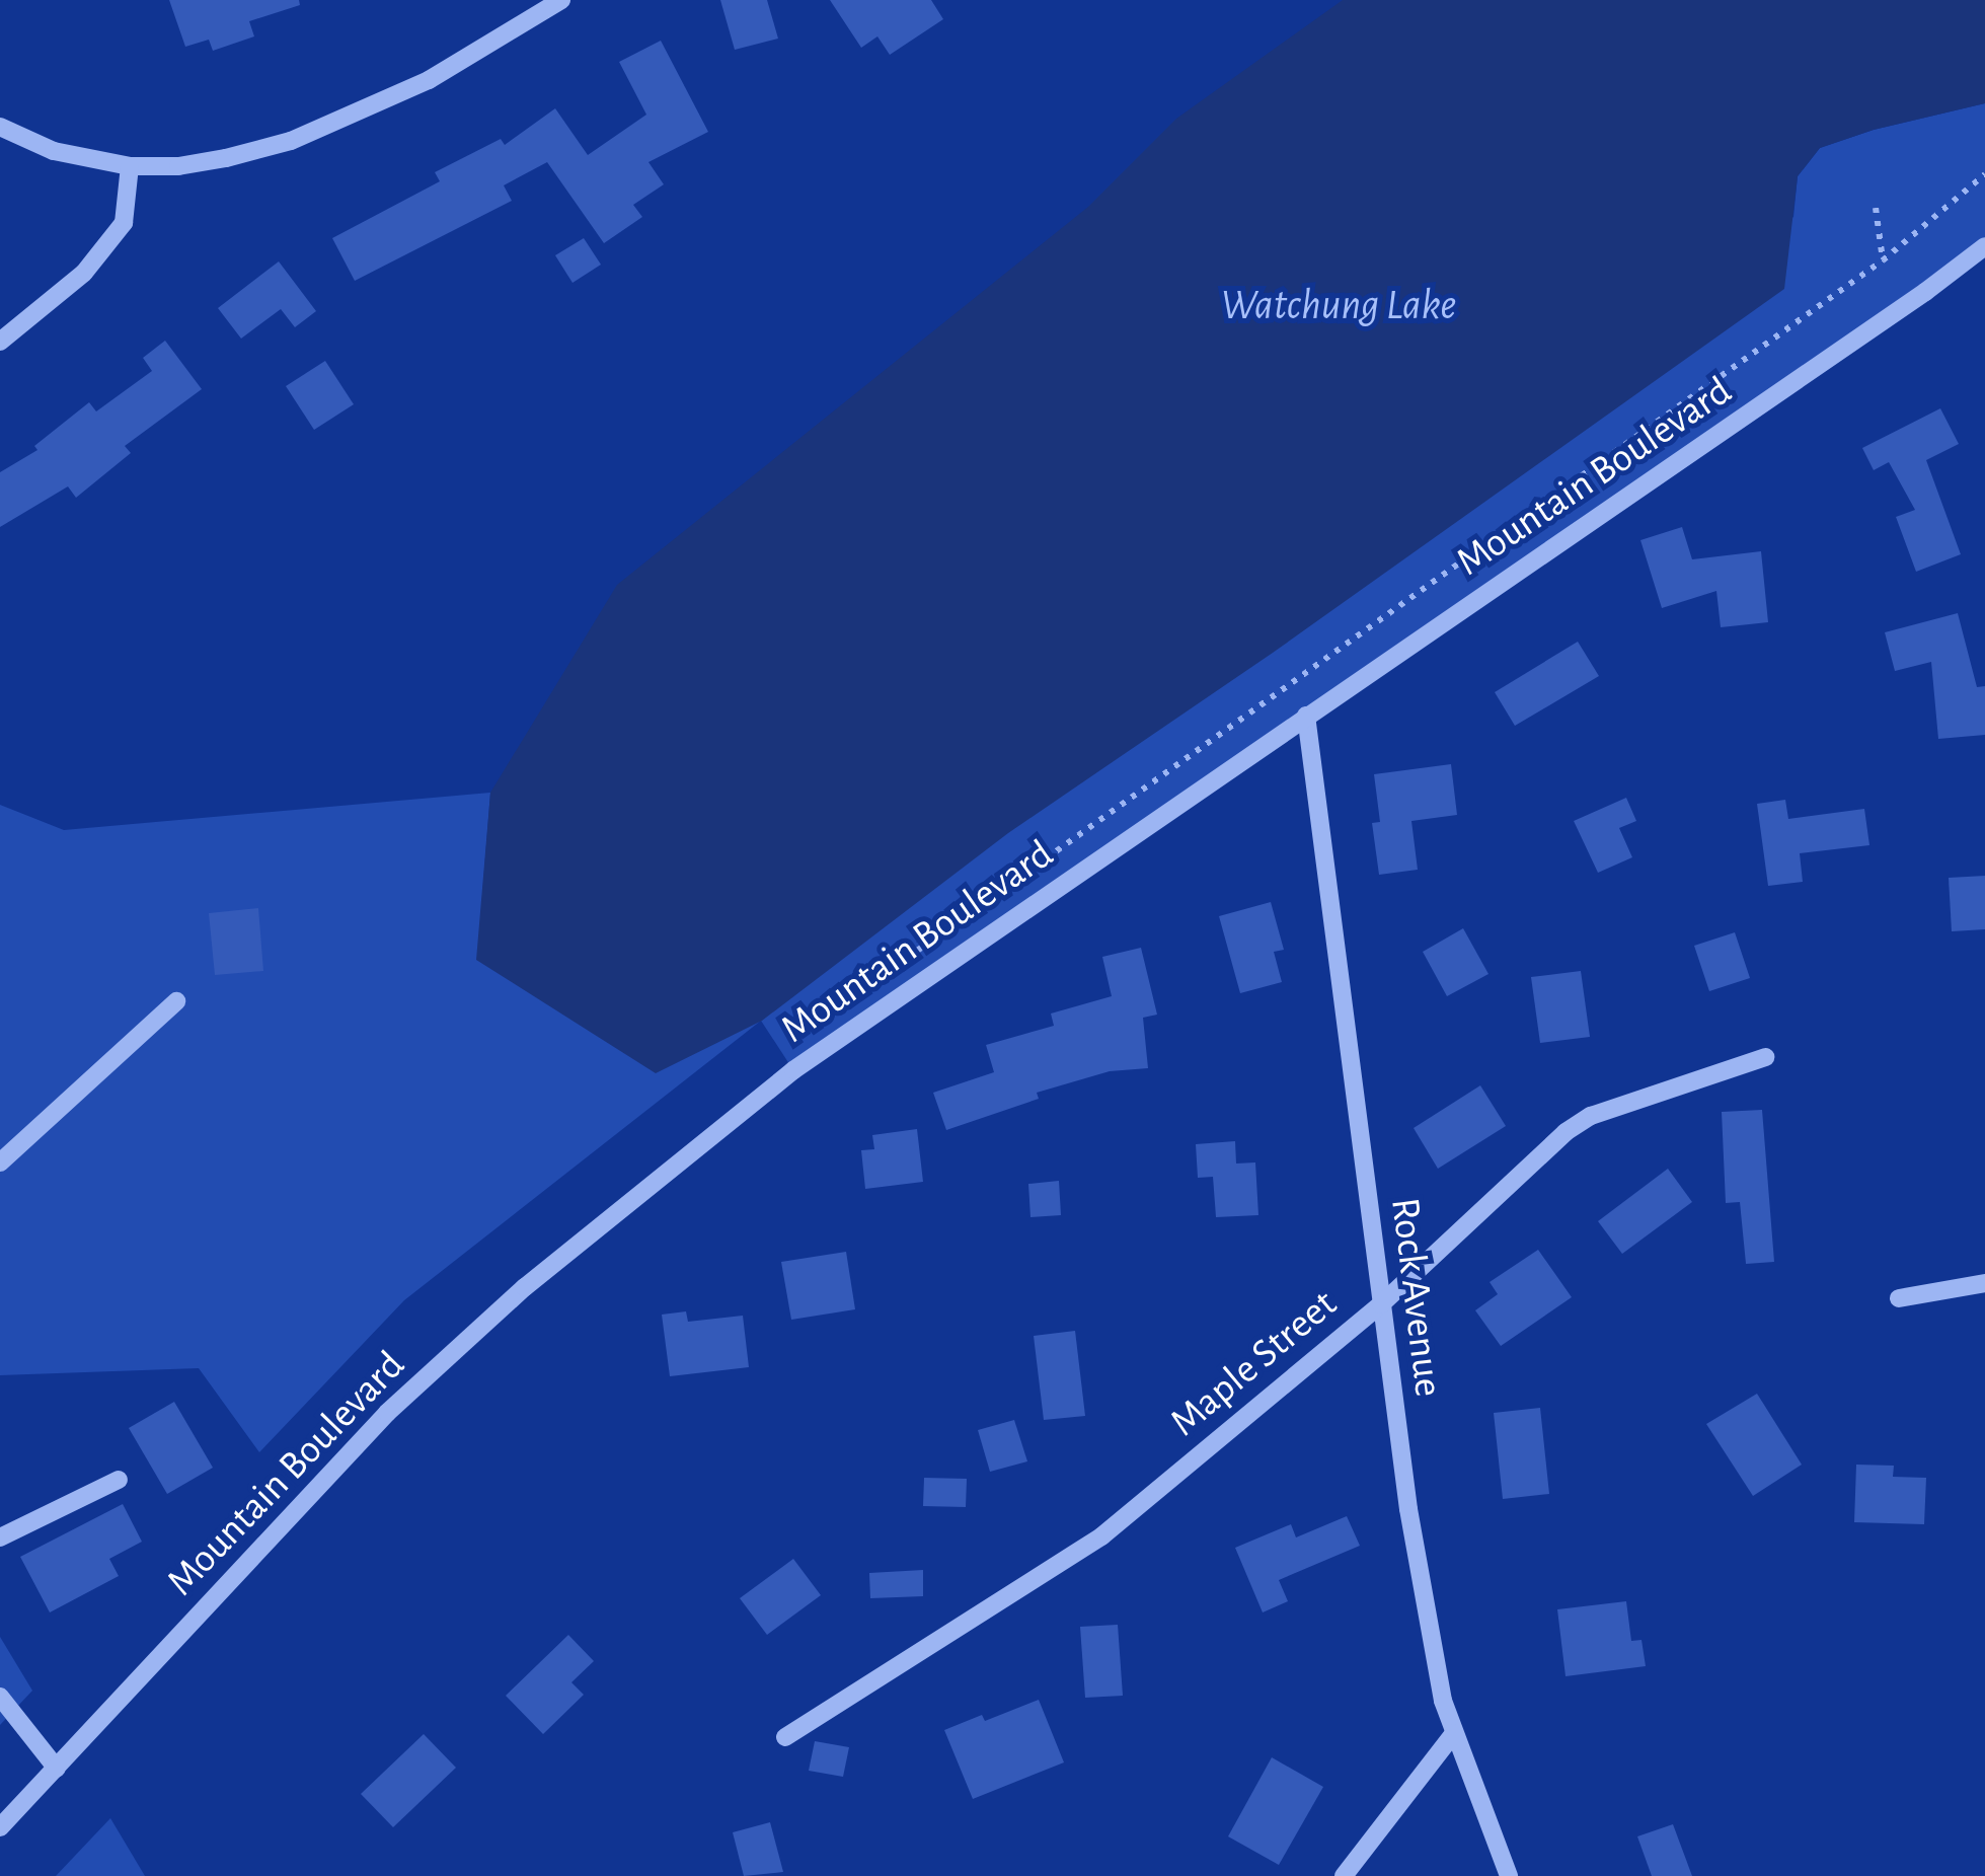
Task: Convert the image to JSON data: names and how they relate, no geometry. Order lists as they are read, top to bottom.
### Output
{
  "streets": {
    "street": ["Mountain Boulevard", "Rock Avenue", "Maple Street"]
  },
  "crossings": [
    ["Mountain Boulevard", "Rock Avenue"],
    ["Rock Avenue", "Maple Street"]
  ],
  "water": ["Watchung Lake"]
}
